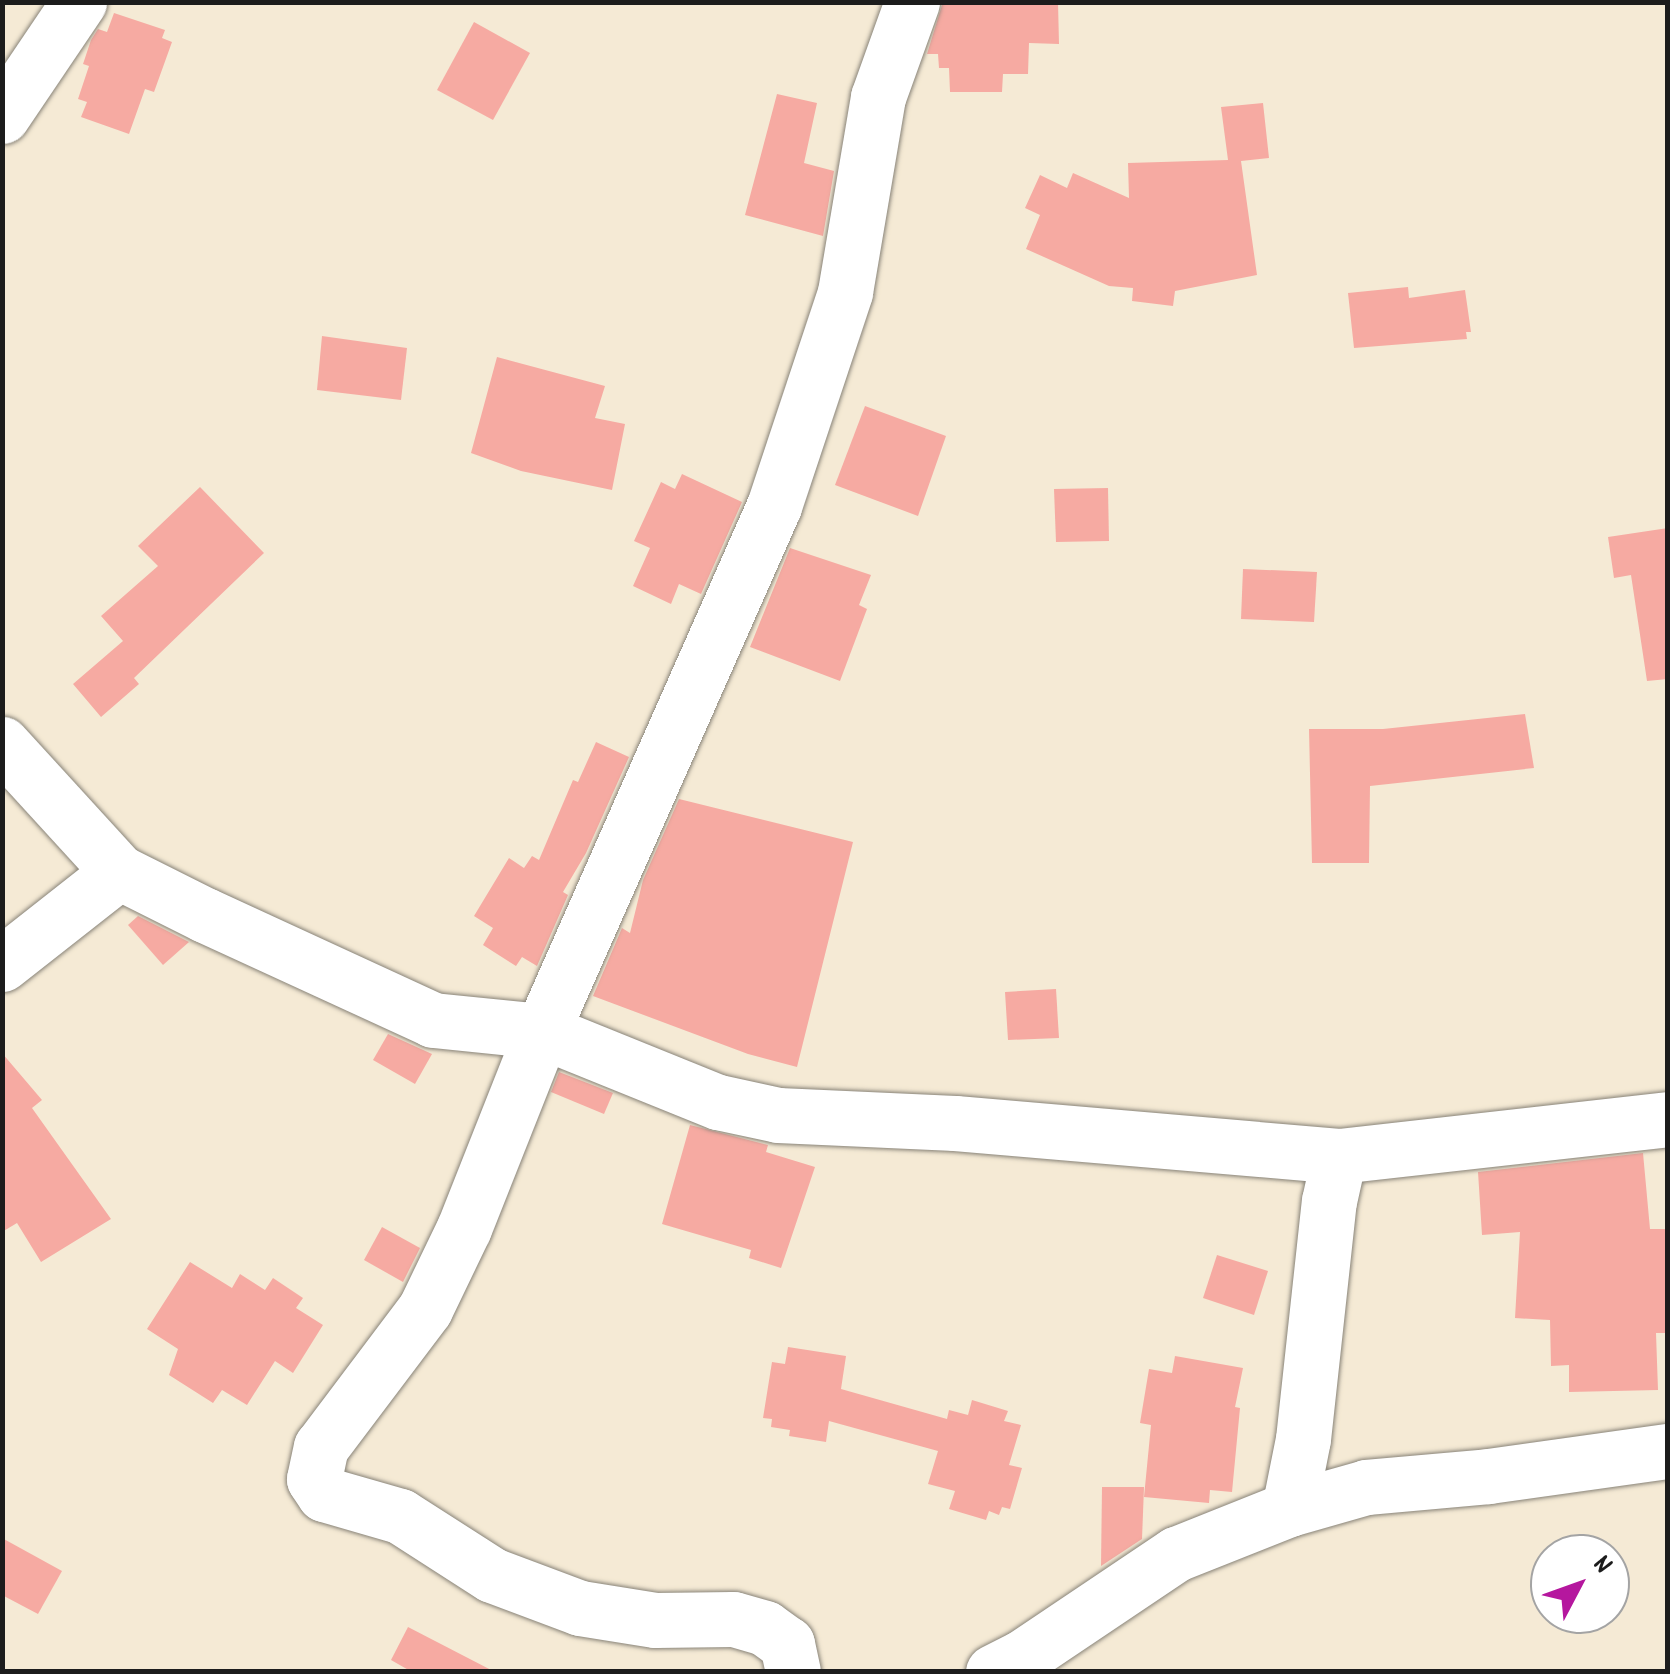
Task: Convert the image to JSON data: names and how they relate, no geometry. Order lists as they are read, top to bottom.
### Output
{
  "north": "top right"
}
